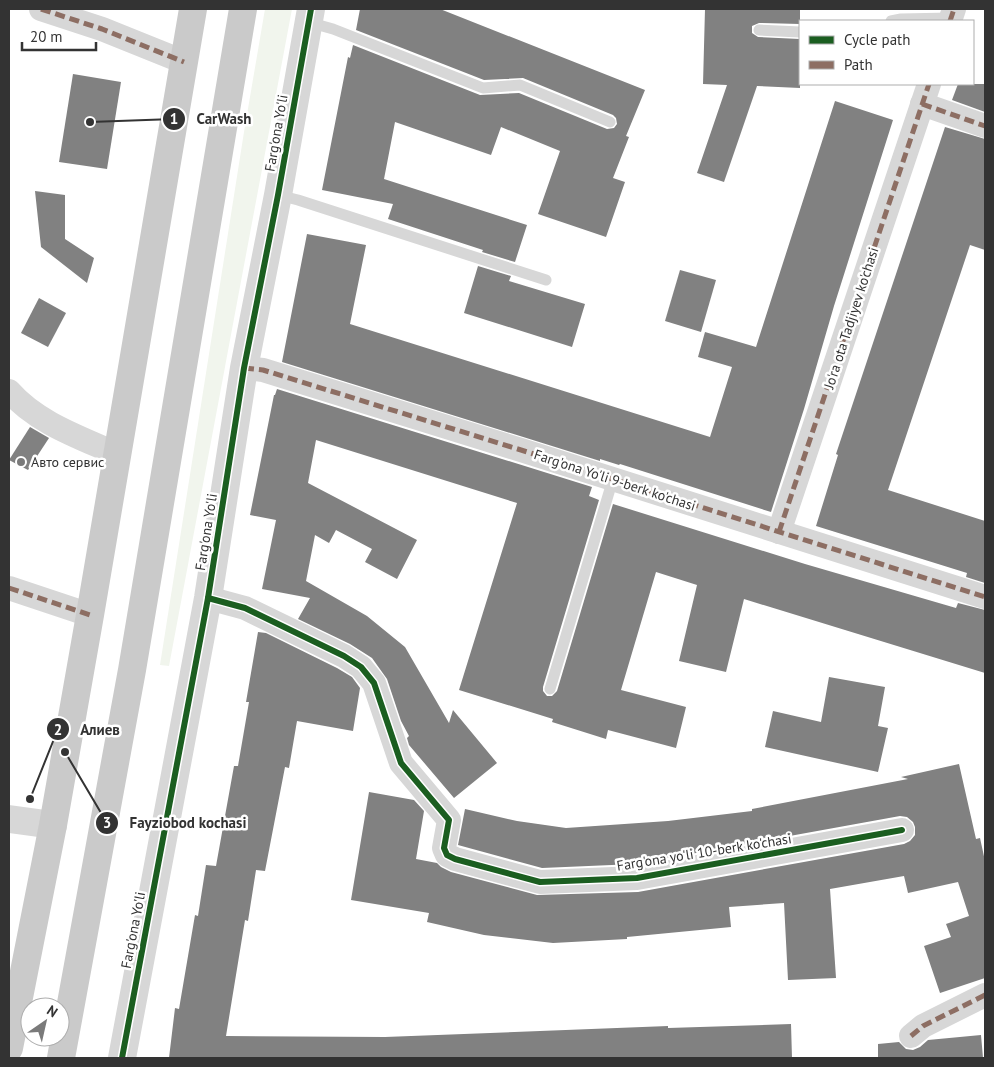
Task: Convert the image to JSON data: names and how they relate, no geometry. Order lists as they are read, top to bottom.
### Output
{
  "streets": {
    "street": [
      "Farg'ona Yo'li",
      "Jo'ra ota Tadjiyev ko'chasi",
      "Farg'ona Yo'li 9-berk ko'chasi",
      "Farg'ona yo'li 10-berk ko'chasi"
    ]
  },
  "crossings": [
    ["Farg'ona Yo'li", "Farg'ona Yo'li 9-berk ko'chasi"],
    ["Farg'ona Yo'li", "Farg'ona yo'li 10-berk ko'chasi"],
    ["Jo'ra ota Tadjiyev ko'chasi", "Farg'ona Yo'li 9-berk ko'chasi"]
  ],
  "places": [
    "CarWash",
    "Авто сервис",
    "Fayziobod kochasi",
    "Алиев"
  ],
  "legend": ["Cycle path", "Path"],
  "scale_bar": "20 m",
  "north": "top right"
}
